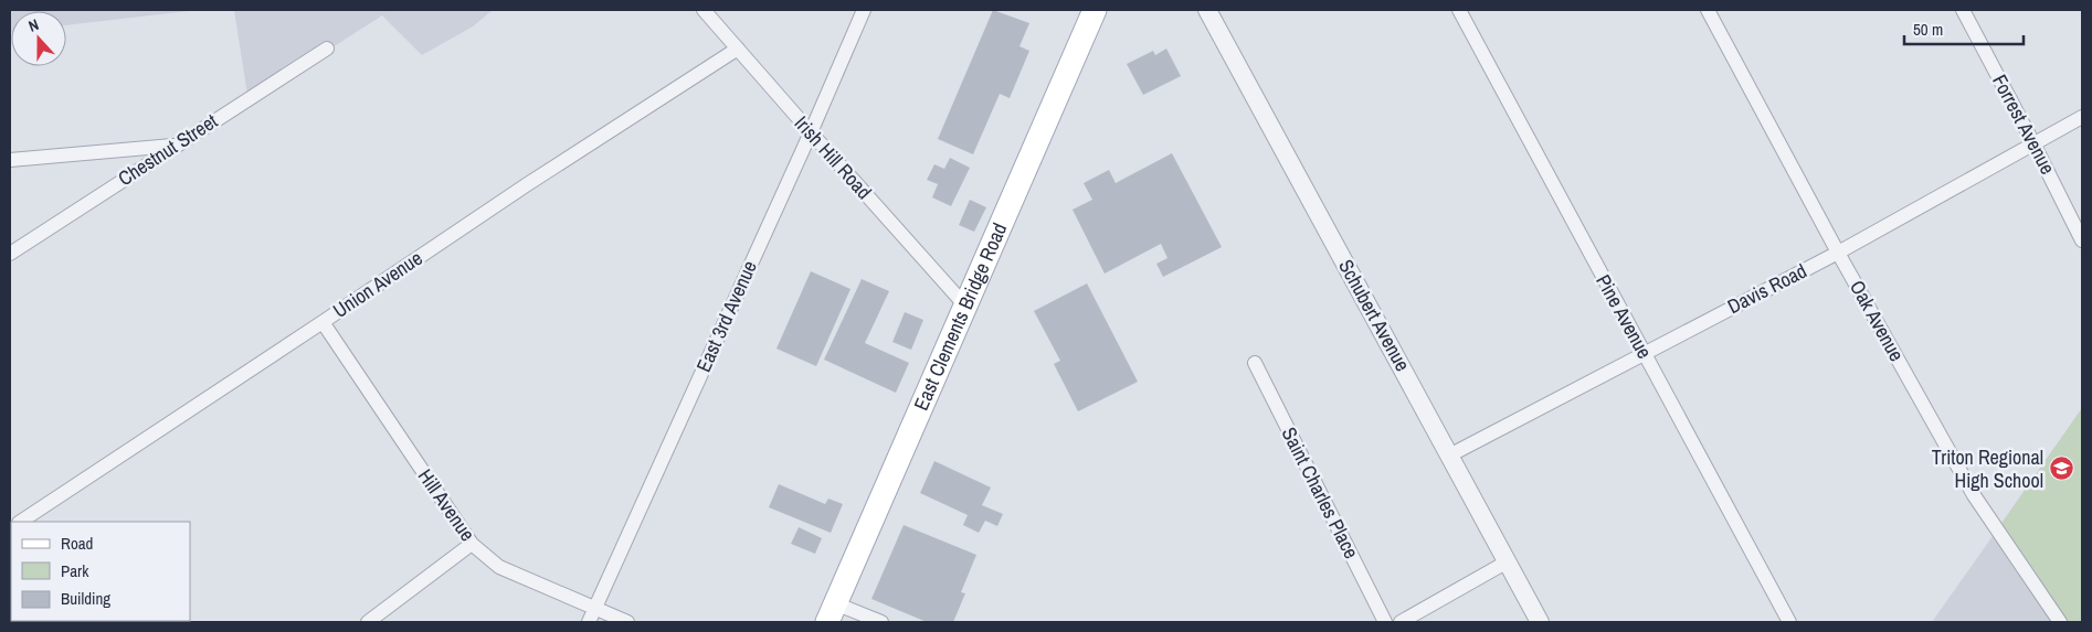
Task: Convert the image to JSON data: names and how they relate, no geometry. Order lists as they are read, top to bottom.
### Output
{
  "streets": {
    "main road": ["East Clements Bridge Road"],
    "street": [
      "Forrest Avenue",
      "Chestnut Street",
      "Irish Hill Road",
      "Union Avenue",
      "Davis Road",
      "Schubert Avenue",
      "East 3rd Avenue",
      "Pine Avenue",
      "Oak Avenue",
      "Saint Charles Place",
      "Hill Avenue"
    ]
  },
  "crossings": [
    ["Forrest Avenue", "Davis Road"],
    ["Irish Hill Road", "Union Avenue"],
    ["Irish Hill Road", "East Clements Bridge Road"],
    ["Irish Hill Road", "East 3rd Avenue"],
    ["Union Avenue", "Hill Avenue"],
    ["Davis Road", "Schubert Avenue"],
    ["Davis Road", "Pine Avenue"],
    ["Davis Road", "Oak Avenue"],
    ["East 3rd Avenue", "Hill Avenue"]
  ],
  "places": {
    "school or university": ["Triton Regional High School"]
  },
  "legend": ["Road", "Park", "Building"],
  "scale_bar": "50 m",
  "north": "top"
}
